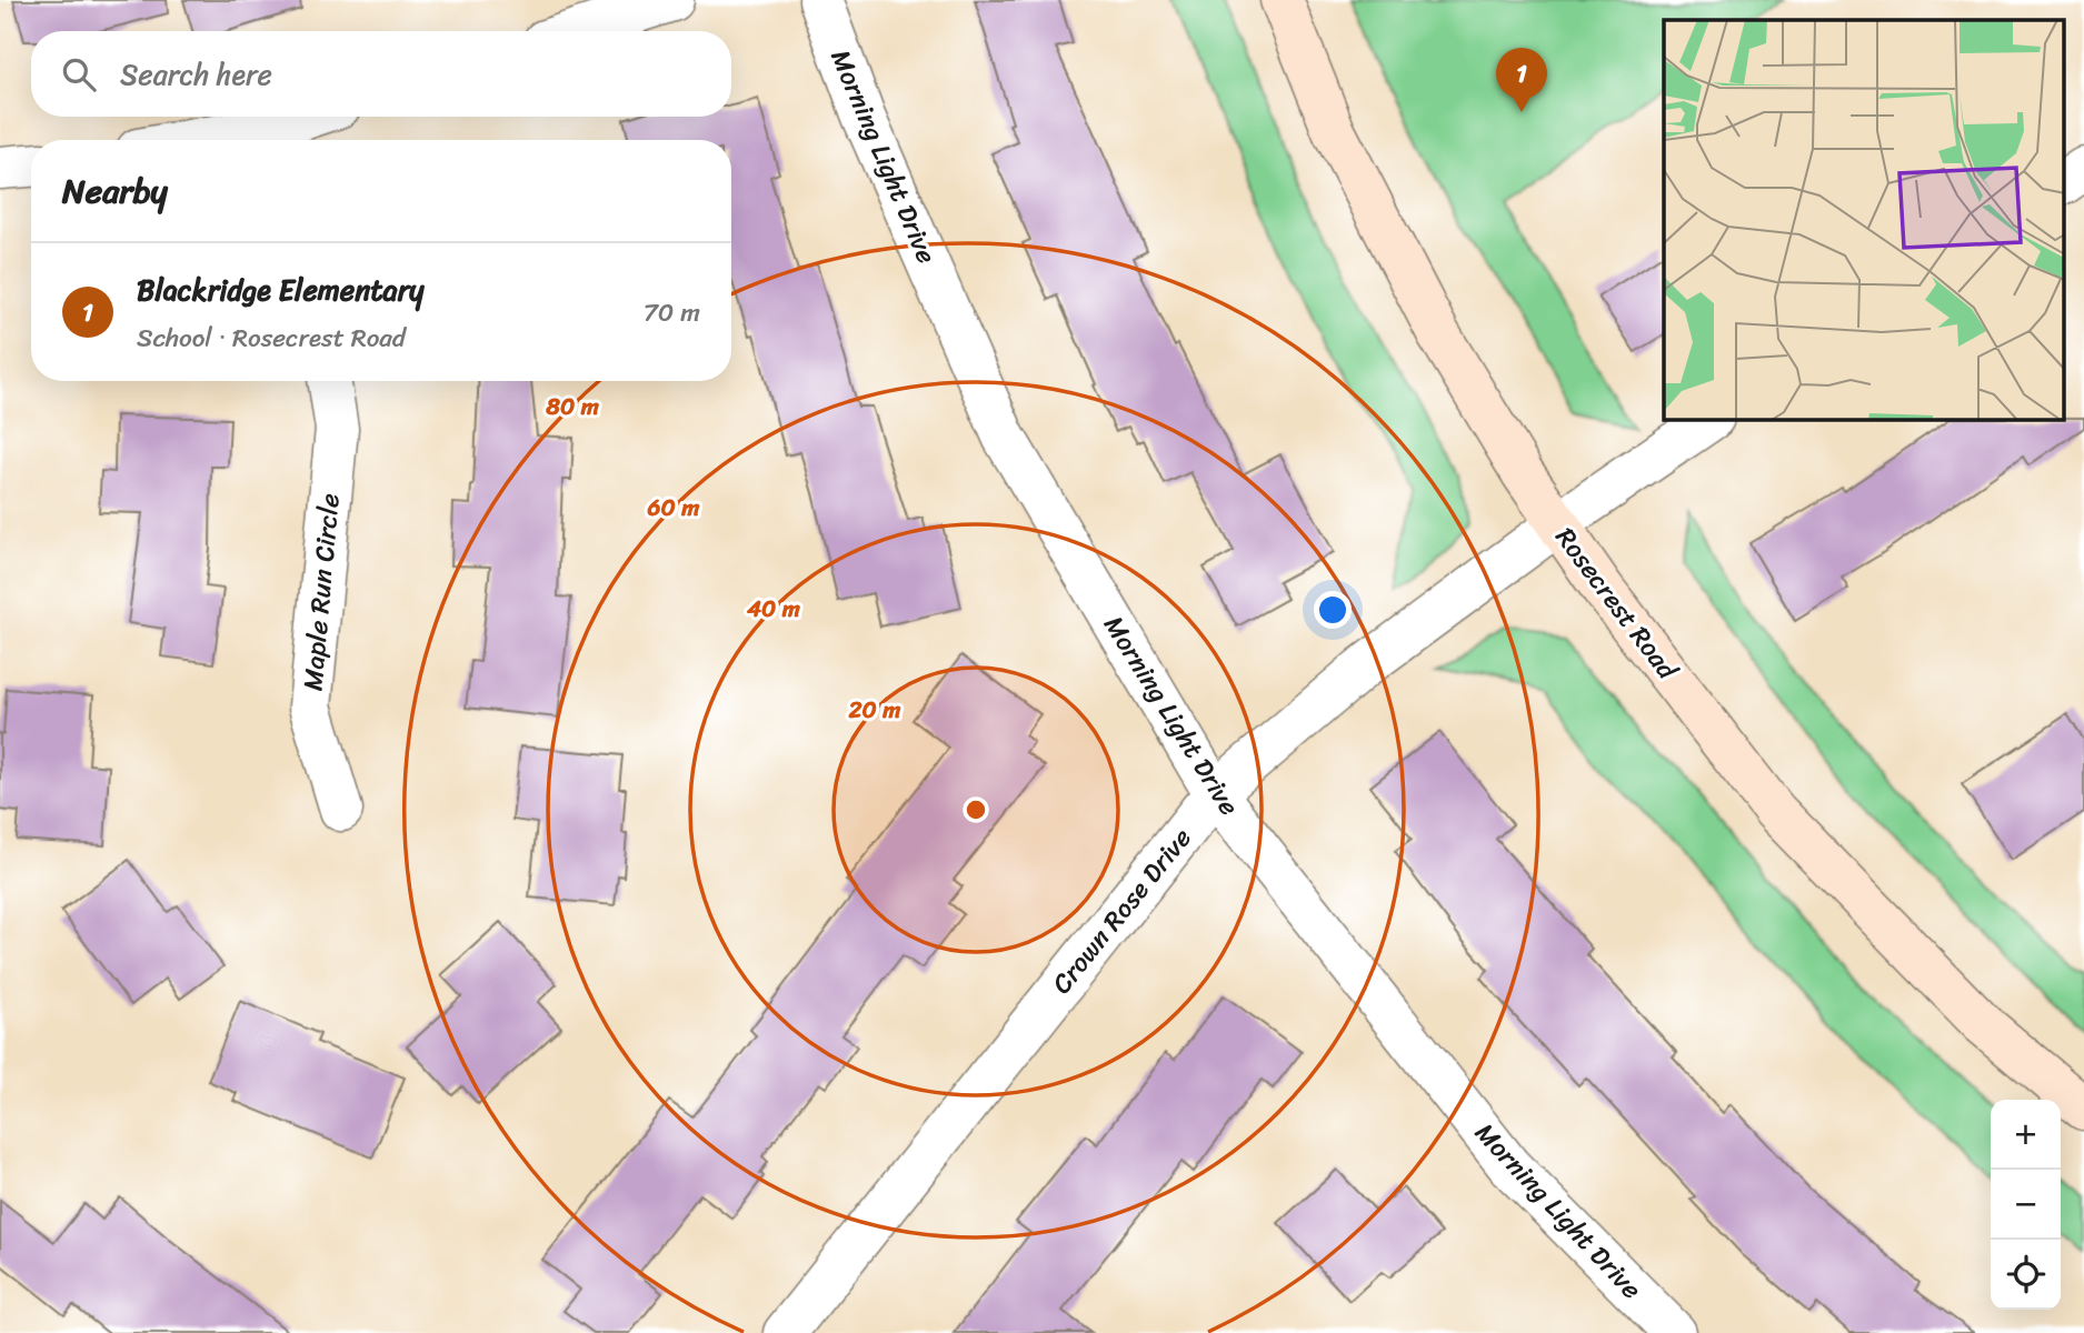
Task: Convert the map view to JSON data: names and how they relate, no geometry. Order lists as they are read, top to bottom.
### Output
{
  "streets": {
    "main road": ["Rosecrest Road"],
    "street": ["Morning Light Drive", "Maple Run Circle", "Crown Rose Drive"]
  },
  "crossings": [
    ["Morning Light Drive", "Crown Rose Drive"],
    ["Rosecrest Road", "Crown Rose Drive"]
  ],
  "page": {
    "search": "Search here",
    "pins": "1",
    "heading": "Nearby",
    "list": [
      {
        "mark": "1",
        "name": "Blackridge Elementary",
        "note": "School · Rosecrest Road",
        "value": "70 m"
      }
    ],
    "map_buttons": ["+", "−"]
  },
  "rings": [
    "80 m",
    "60 m",
    "40 m",
    "20 m"
  ]
}
